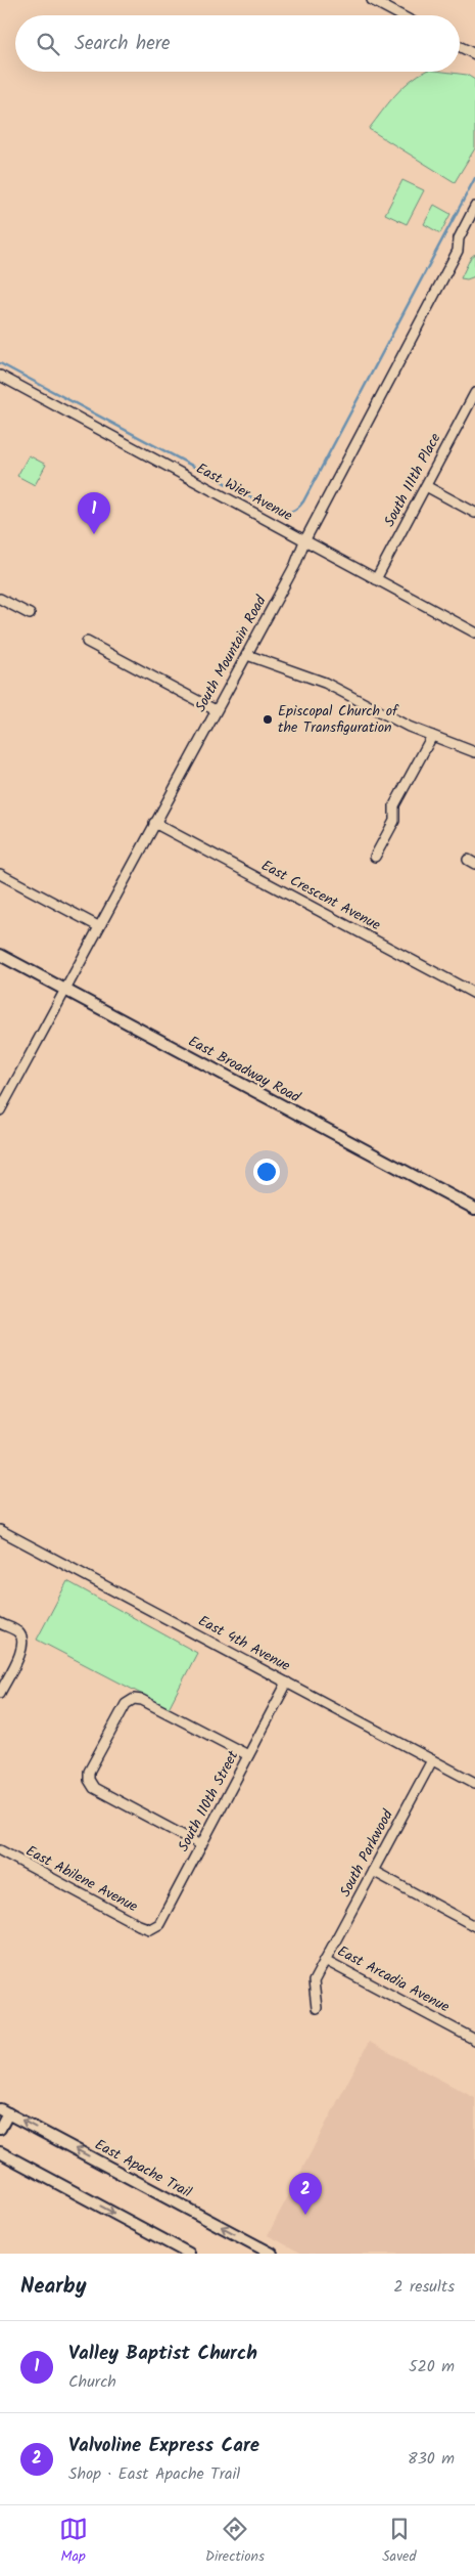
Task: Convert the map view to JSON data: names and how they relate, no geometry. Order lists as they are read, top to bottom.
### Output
{
  "streets": {
    "main road": ["East Broadway Road", "East Apache Trail"],
    "street": [
      "South 111th Place",
      "East Wier Avenue",
      "South Mountain Road",
      "East Crescent Avenue",
      "East 4th Avenue",
      "South 110th Street",
      "South Parkwood",
      "East Abilene Avenue",
      "East Arcadia Avenue"
    ]
  },
  "crossings": [
    ["South 111th Place", "East Wier Avenue"],
    ["East Wier Avenue", "South Mountain Road"],
    ["South Mountain Road", "East Crescent Avenue"],
    ["South Mountain Road", "East Broadway Road"],
    ["East 4th Avenue", "South 110th Street"],
    ["East 4th Avenue", "South Parkwood"],
    ["South 110th Street", "East Abilene Avenue"],
    ["South Parkwood", "East Arcadia Avenue"]
  ],
  "places": ["Episcopal Church of the Transfiguration"],
  "page": {
    "search": "Search here",
    "pins": ["1", "2"],
    "heading": ["Nearby", "2 results"],
    "list": [
      {
        "mark": "1",
        "name": "Valley Baptist Church",
        "note": "Church",
        "value": "520 m"
      },
      {
        "mark": "2",
        "name": "Valvoline Express Care",
        "note": "Shop · East Apache Trail",
        "value": "830 m"
      }
    ],
    "nav": ["Map", "Directions", "Saved"]
  }
}
